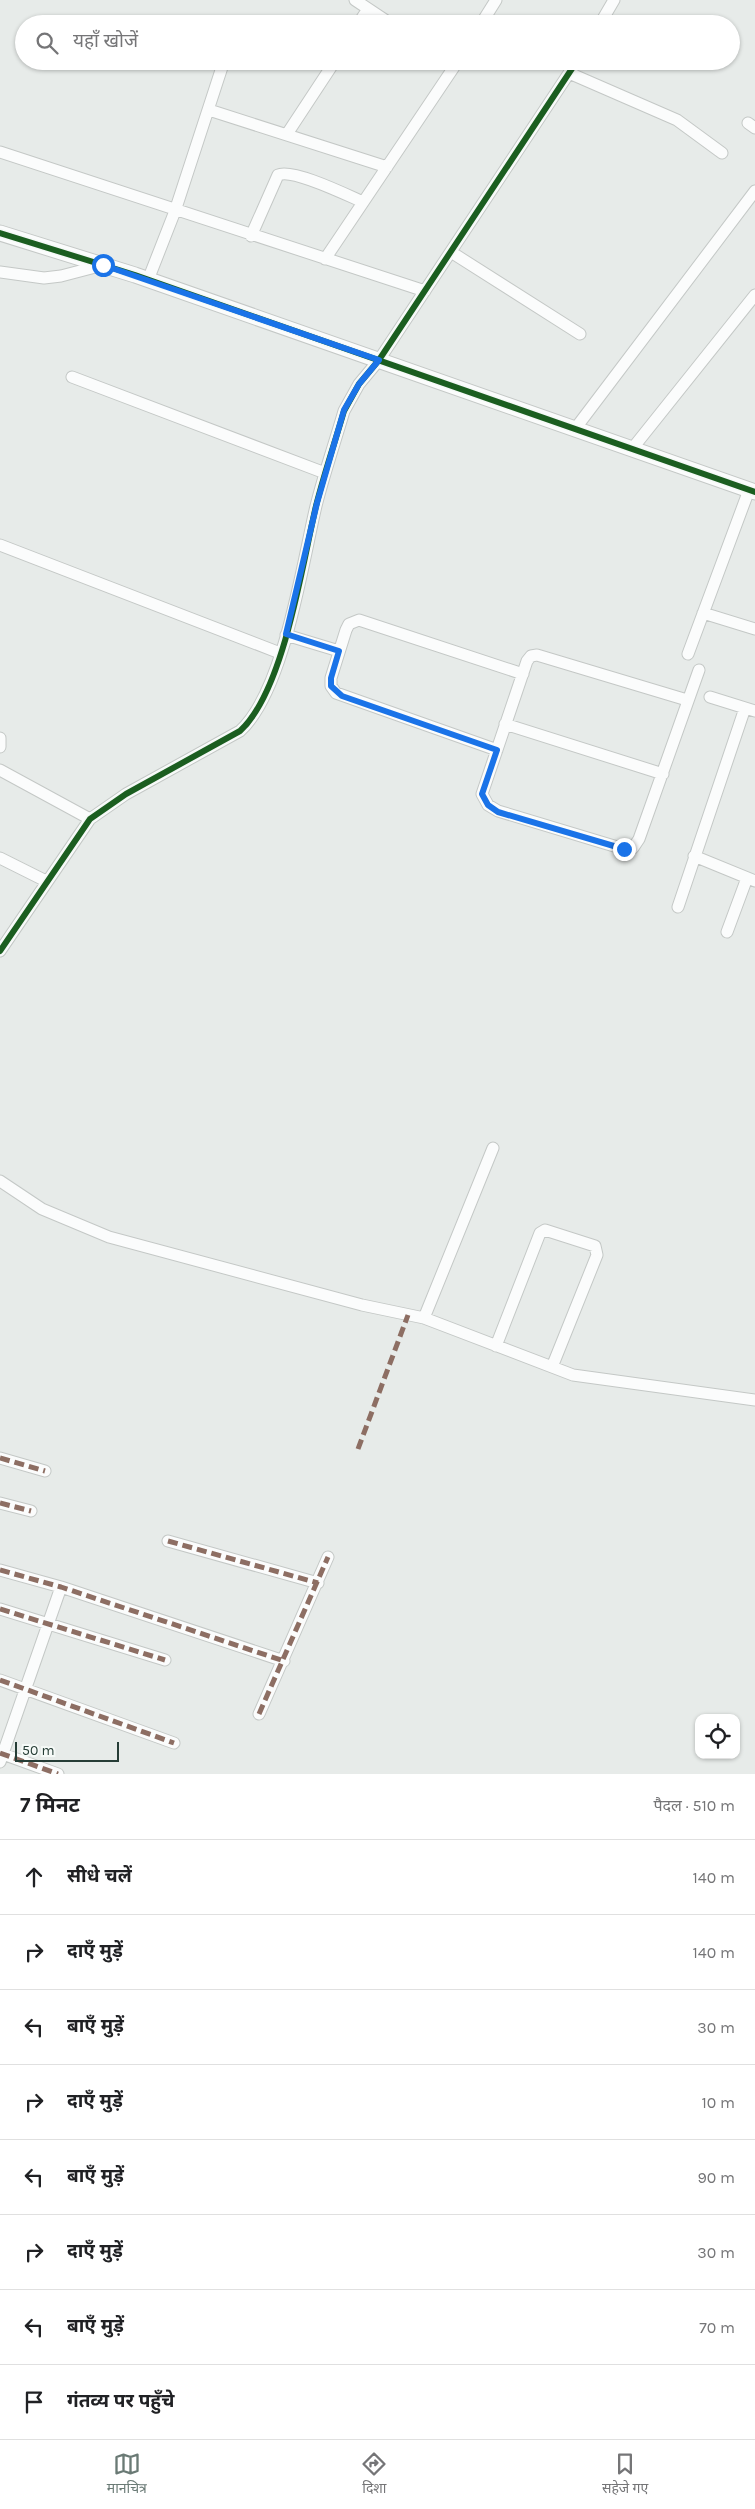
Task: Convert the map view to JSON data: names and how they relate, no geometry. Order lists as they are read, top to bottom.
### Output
{
  "scale_bar": "50 m",
  "page": {
    "search": "यहाँ खोजें",
    "scale": "50 m",
    "heading": ["7 मिनट", "पैदल · 510 m"],
    "list": [
      ["सीधे चलें", "140 m"],
      ["दाएँ मुड़ें", "140 m"],
      ["बाएँ मुड़ें", "30 m"],
      ["दाएँ मुड़ें", "10 m"],
      ["बाएँ मुड़ें", "90 m"],
      ["दाएँ मुड़ें", "30 m"],
      ["बाएँ मुड़ें", "70 m"],
      "गंतव्य पर पहुँचे"
    ],
    "nav": ["मानचित्र", "दिशा", "सहेजे गए"]
  }
}
